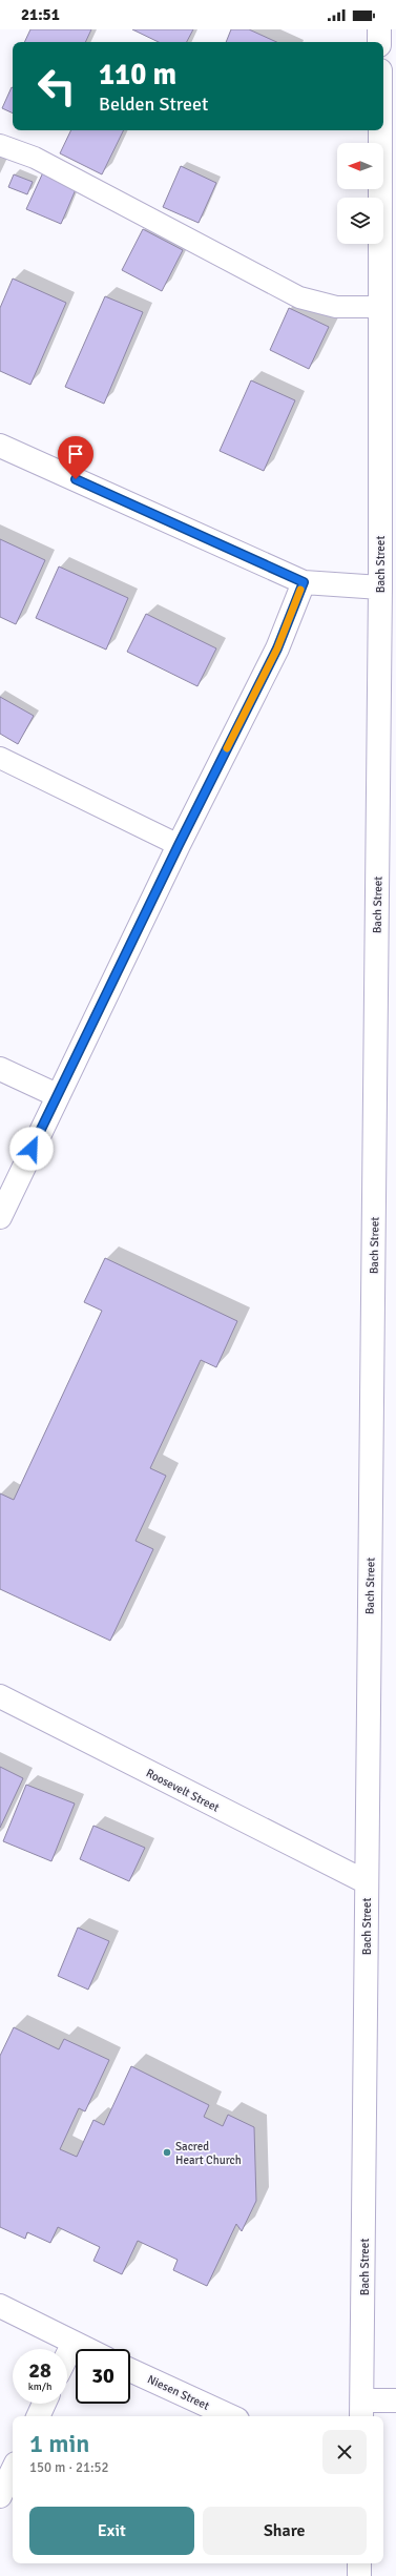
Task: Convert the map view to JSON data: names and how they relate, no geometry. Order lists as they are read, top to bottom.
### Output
{
  "streets": {
    "street": ["Bach Street", "Roosevelt Street", "Niesen Street"]
  },
  "crossings": [
    ["Bach Street", "Roosevelt Street"]
  ],
  "places": ["Sacred Heart Church"],
  "north": "left",
  "page": {
    "status": "21:51",
    "turn": ["110 m", "Belden Street"],
    "speed": "28 km/h",
    "limit": "30",
    "heading": ["1 min", "150 m · 21:52"],
    "buttons": ["Exit", "Share"]
  }
}
